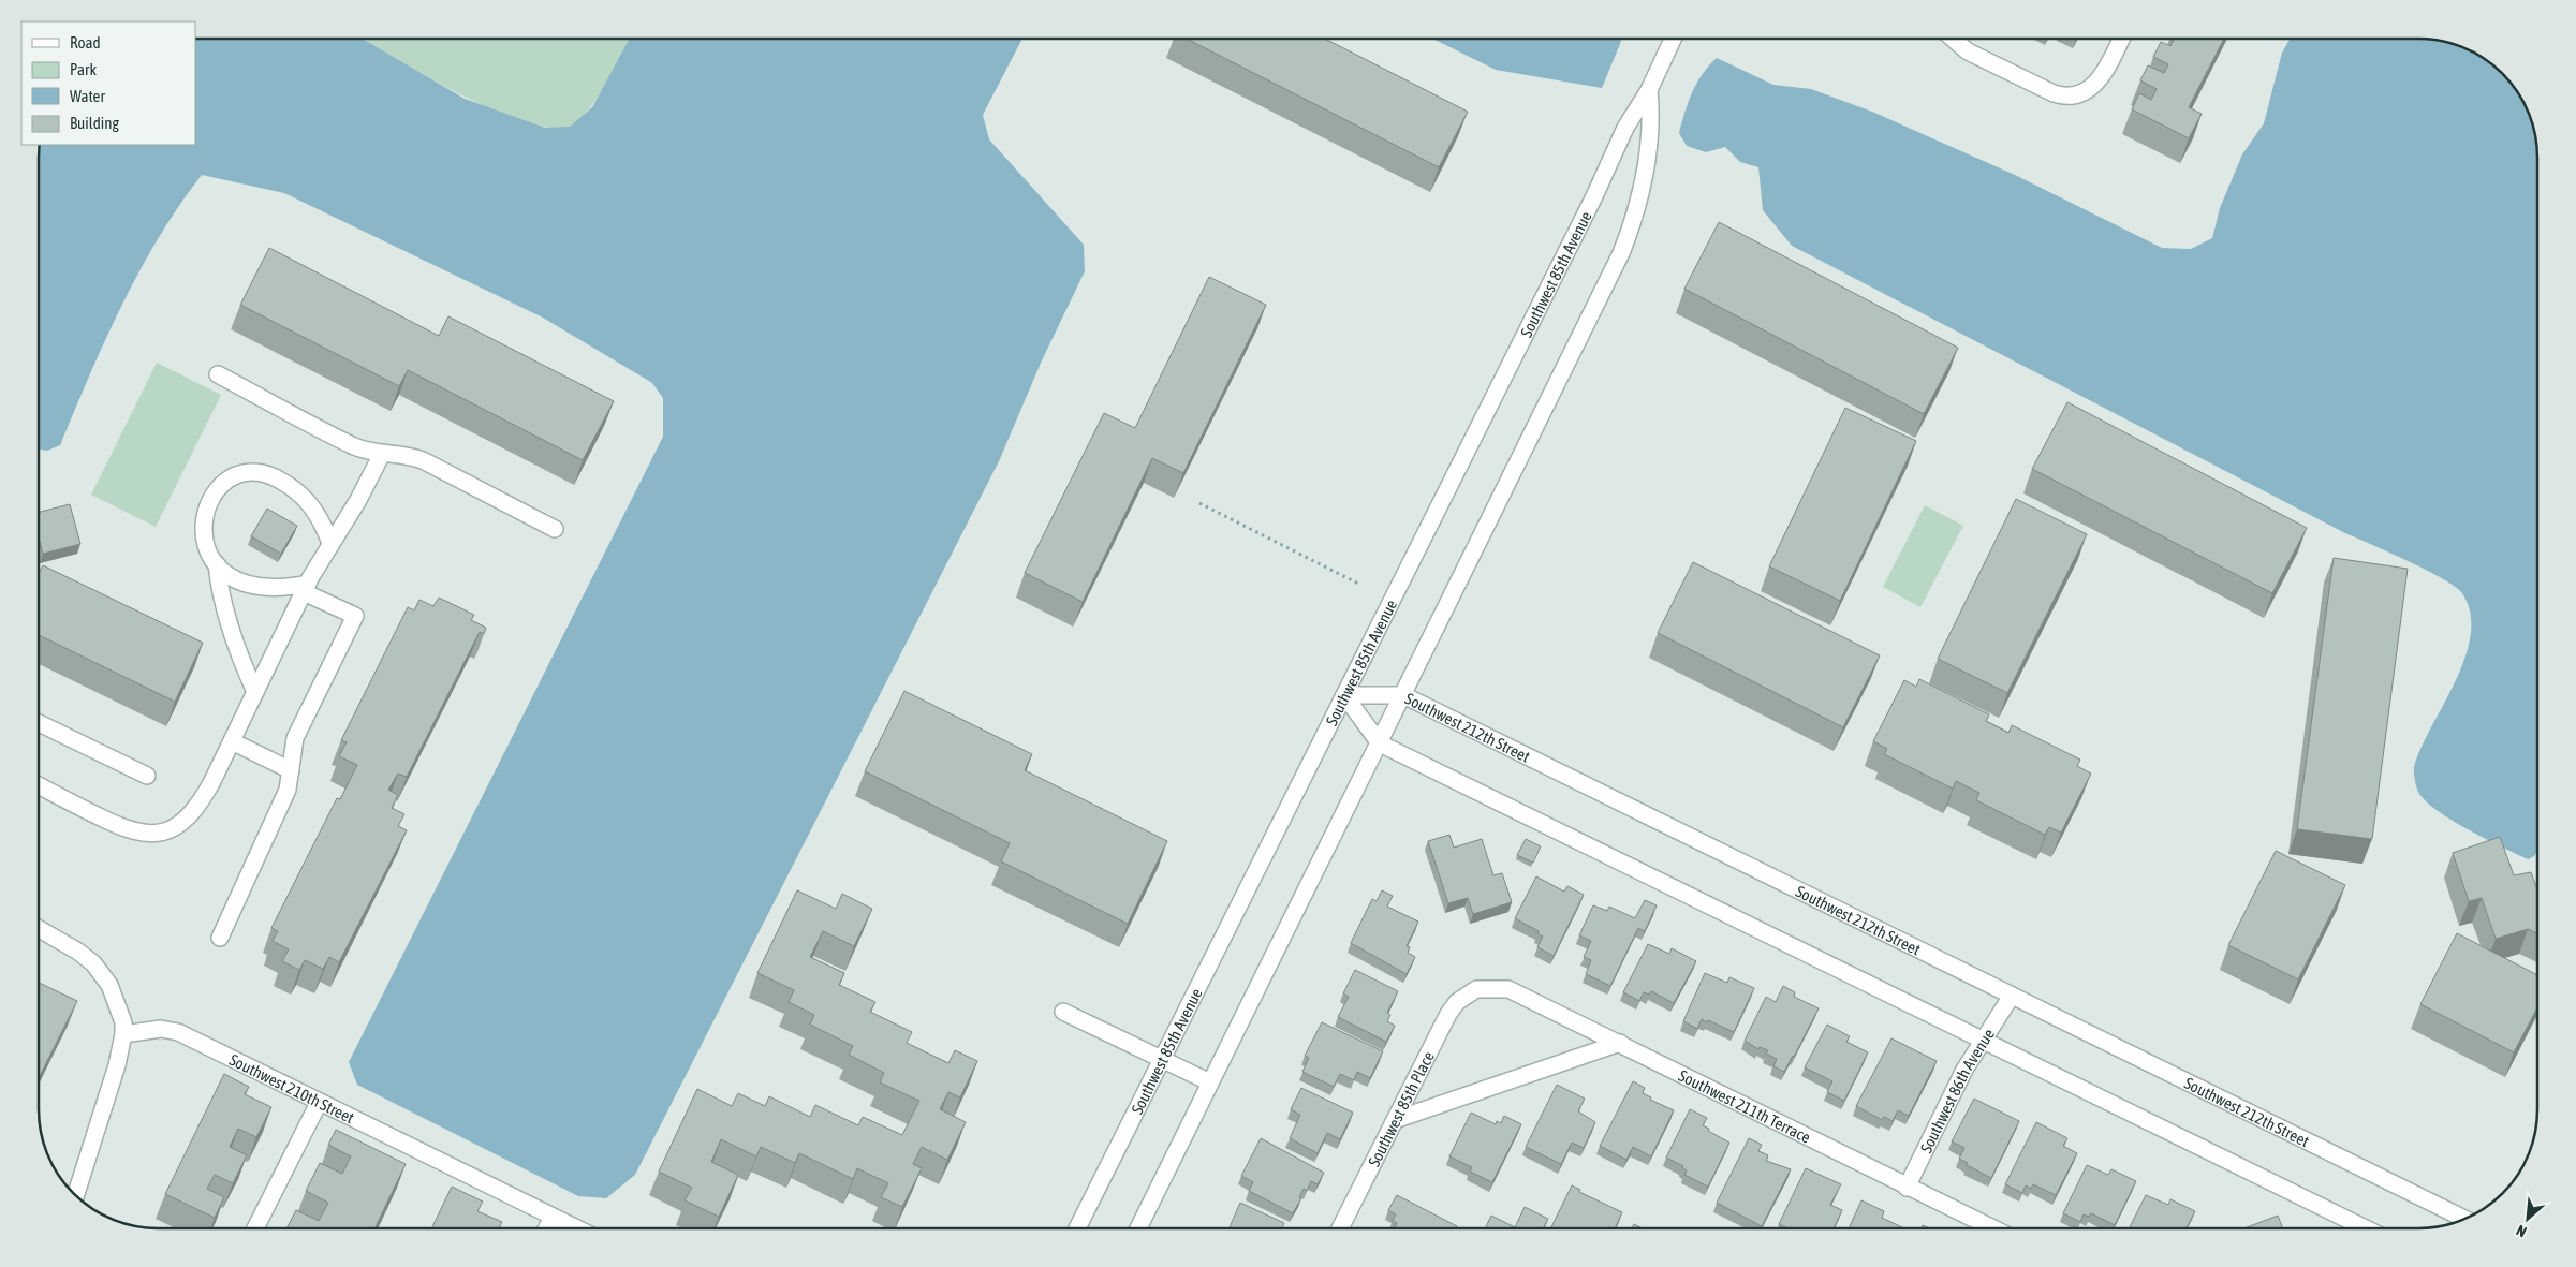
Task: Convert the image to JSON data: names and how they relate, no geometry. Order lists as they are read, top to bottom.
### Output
{
  "streets": {
    "street": [
      "Southwest 85th Avenue",
      "Southwest 212th Street",
      "Southwest 210th Street",
      "Southwest 86th Avenue",
      "Southwest 211th Terrace",
      "Southwest 85th Place"
    ]
  },
  "crossings": [
    ["Southwest 85th Avenue", "Southwest 212th Street"],
    ["Southwest 212th Street", "Southwest 86th Avenue"],
    ["Southwest 86th Avenue", "Southwest 211th Terrace"],
    ["Southwest 211th Terrace", "Southwest 85th Place"]
  ],
  "legend": [
    "Road",
    "Park",
    "Water",
    "Building"
  ],
  "north": "bottom left"
}
